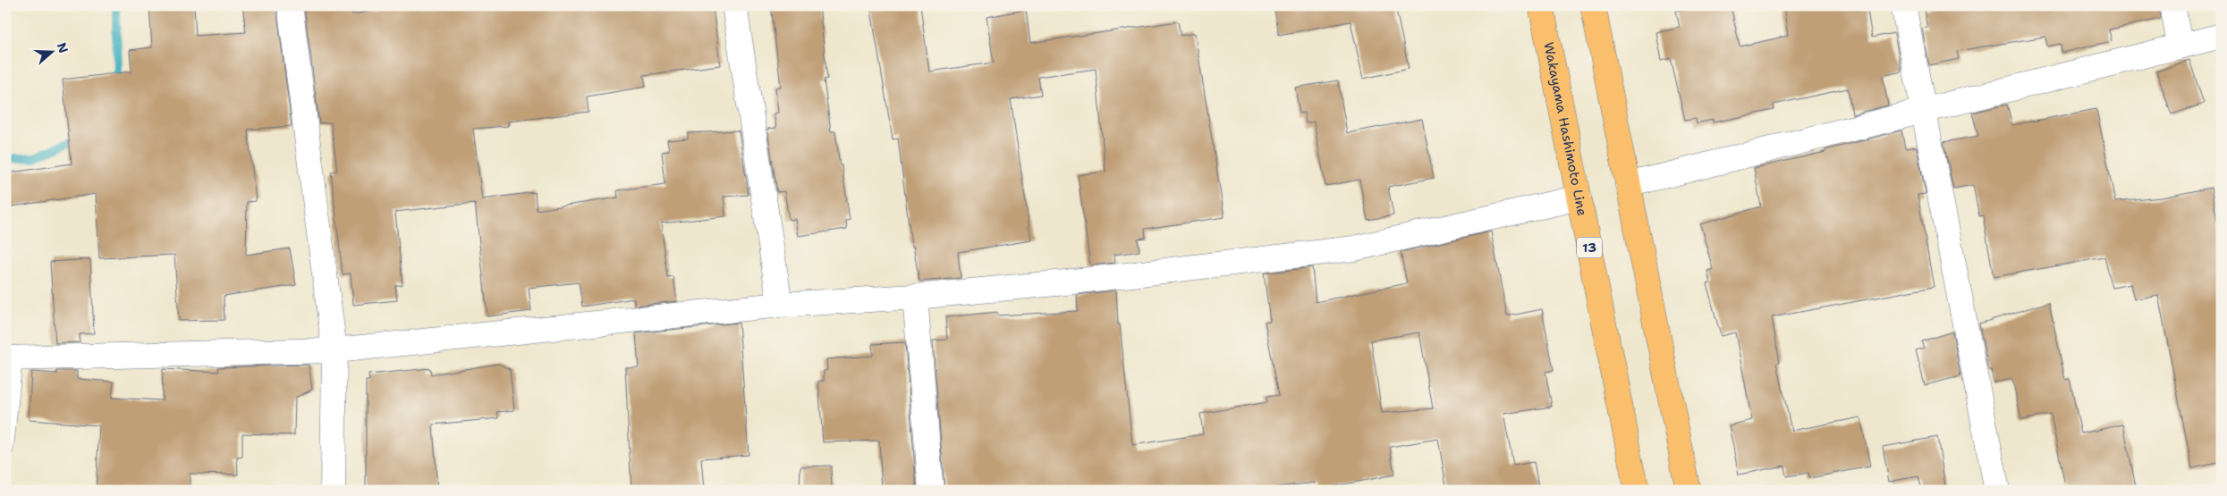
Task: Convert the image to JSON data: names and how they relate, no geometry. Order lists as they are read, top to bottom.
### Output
{
  "streets": {
    "main road": ["Wakayama Hashimoto Line", "13"]
  },
  "north": "right"
}
